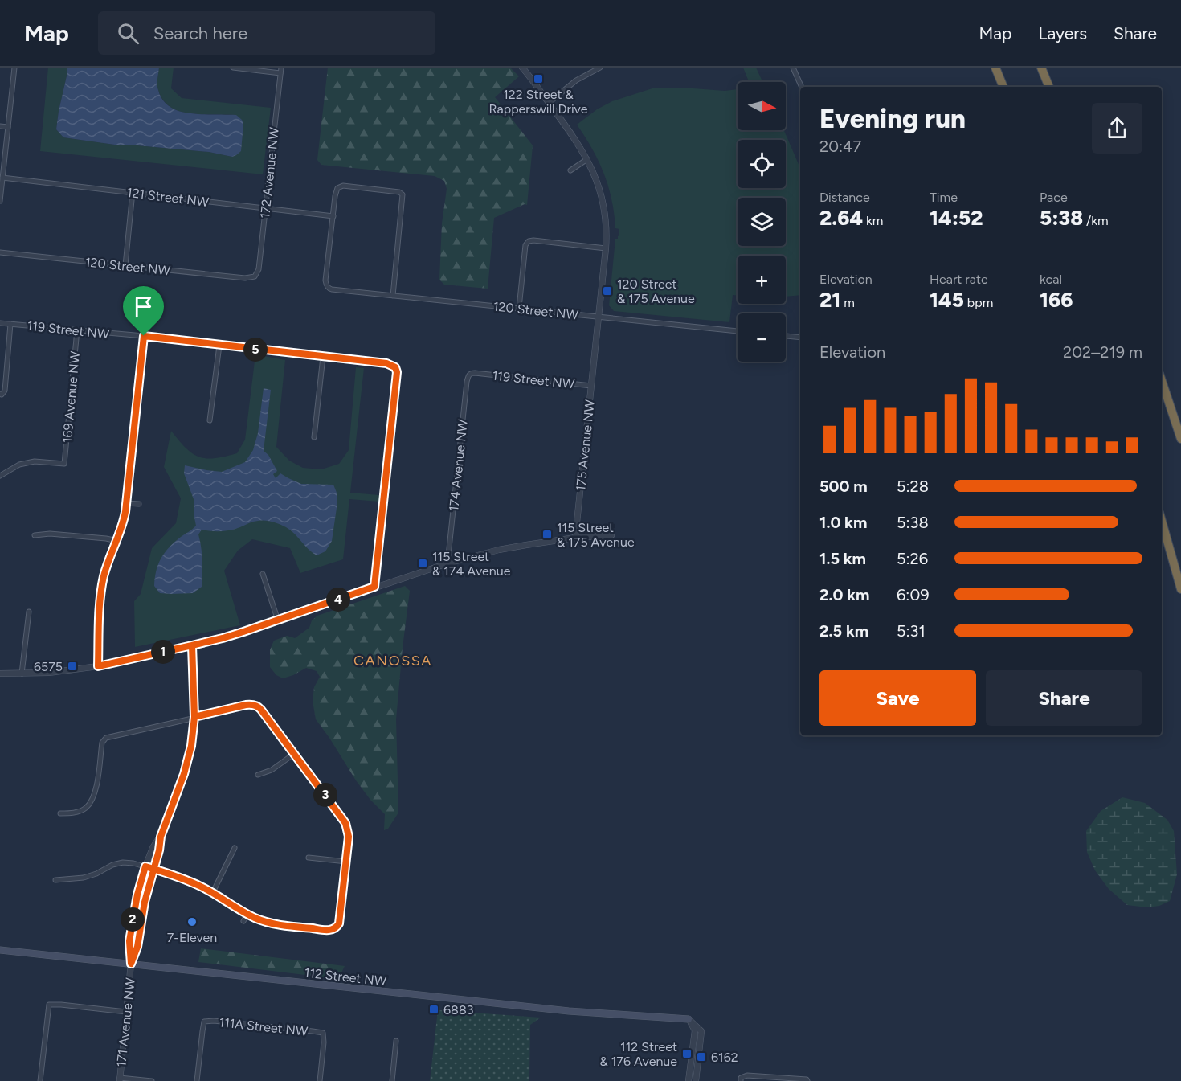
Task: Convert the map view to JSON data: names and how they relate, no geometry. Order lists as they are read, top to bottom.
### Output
{
  "streets": {
    "main road": ["112 Street NW"],
    "street": [
      "172 Avenue NW",
      "121 Street NW",
      "120 Street NW",
      "119 Street NW",
      "169 Avenue NW",
      "175 Avenue NW",
      "174 Avenue NW",
      "171 Avenue NW",
      "111A Street NW"
    ]
  },
  "crossings": [
    ["172 Avenue NW", "121 Street NW"],
    ["172 Avenue NW", "120 Street NW"],
    ["121 Street NW", "120 Street NW"],
    ["120 Street NW", "175 Avenue NW"],
    ["119 Street NW", "169 Avenue NW"],
    ["119 Street NW", "175 Avenue NW"],
    ["119 Street NW", "174 Avenue NW"],
    ["112 Street NW", "171 Avenue NW"]
  ],
  "districts": ["CANOSSA"],
  "places": {
    "transit": [
      "122 Street & Rapperswill Drive",
      "120 Street & 175 Avenue",
      "115 Street & 175 Avenue",
      "115 Street & 174 Avenue",
      "6575",
      "6883",
      "112 Street & 176 Avenue",
      "6162"
    ],
    "other": ["7-Eleven"]
  },
  "north": "right",
  "page": {
    "header": "Map",
    "search": "Search here",
    "nav": ["Map", "Layers", "Share"],
    "map_buttons": ["+", "−"],
    "heading": ["Evening run", "20:47"],
    "stats": [
      ["Distance", "2.64 km"],
      ["Time", "14:52"],
      ["Pace", "5:38 /km"],
      ["Elevation", "21 m"],
      ["Heart rate", "145 bpm"],
      ["kcal", "166"]
    ],
    "chart": ["Elevation", "202–219 m"],
    "pins": [
      "5",
      "4",
      "1",
      "3",
      "2"
    ],
    "list": [
      {
        "name": "500 m",
        "note": "5:28"
      },
      {
        "name": "1.0 km",
        "note": "5:38"
      },
      {
        "name": "1.5 km",
        "note": "5:26"
      },
      {
        "name": "2.0 km",
        "note": "6:09"
      },
      {
        "name": "2.5 km",
        "note": "5:31"
      }
    ],
    "buttons": ["Save", "Share"]
  }
}
